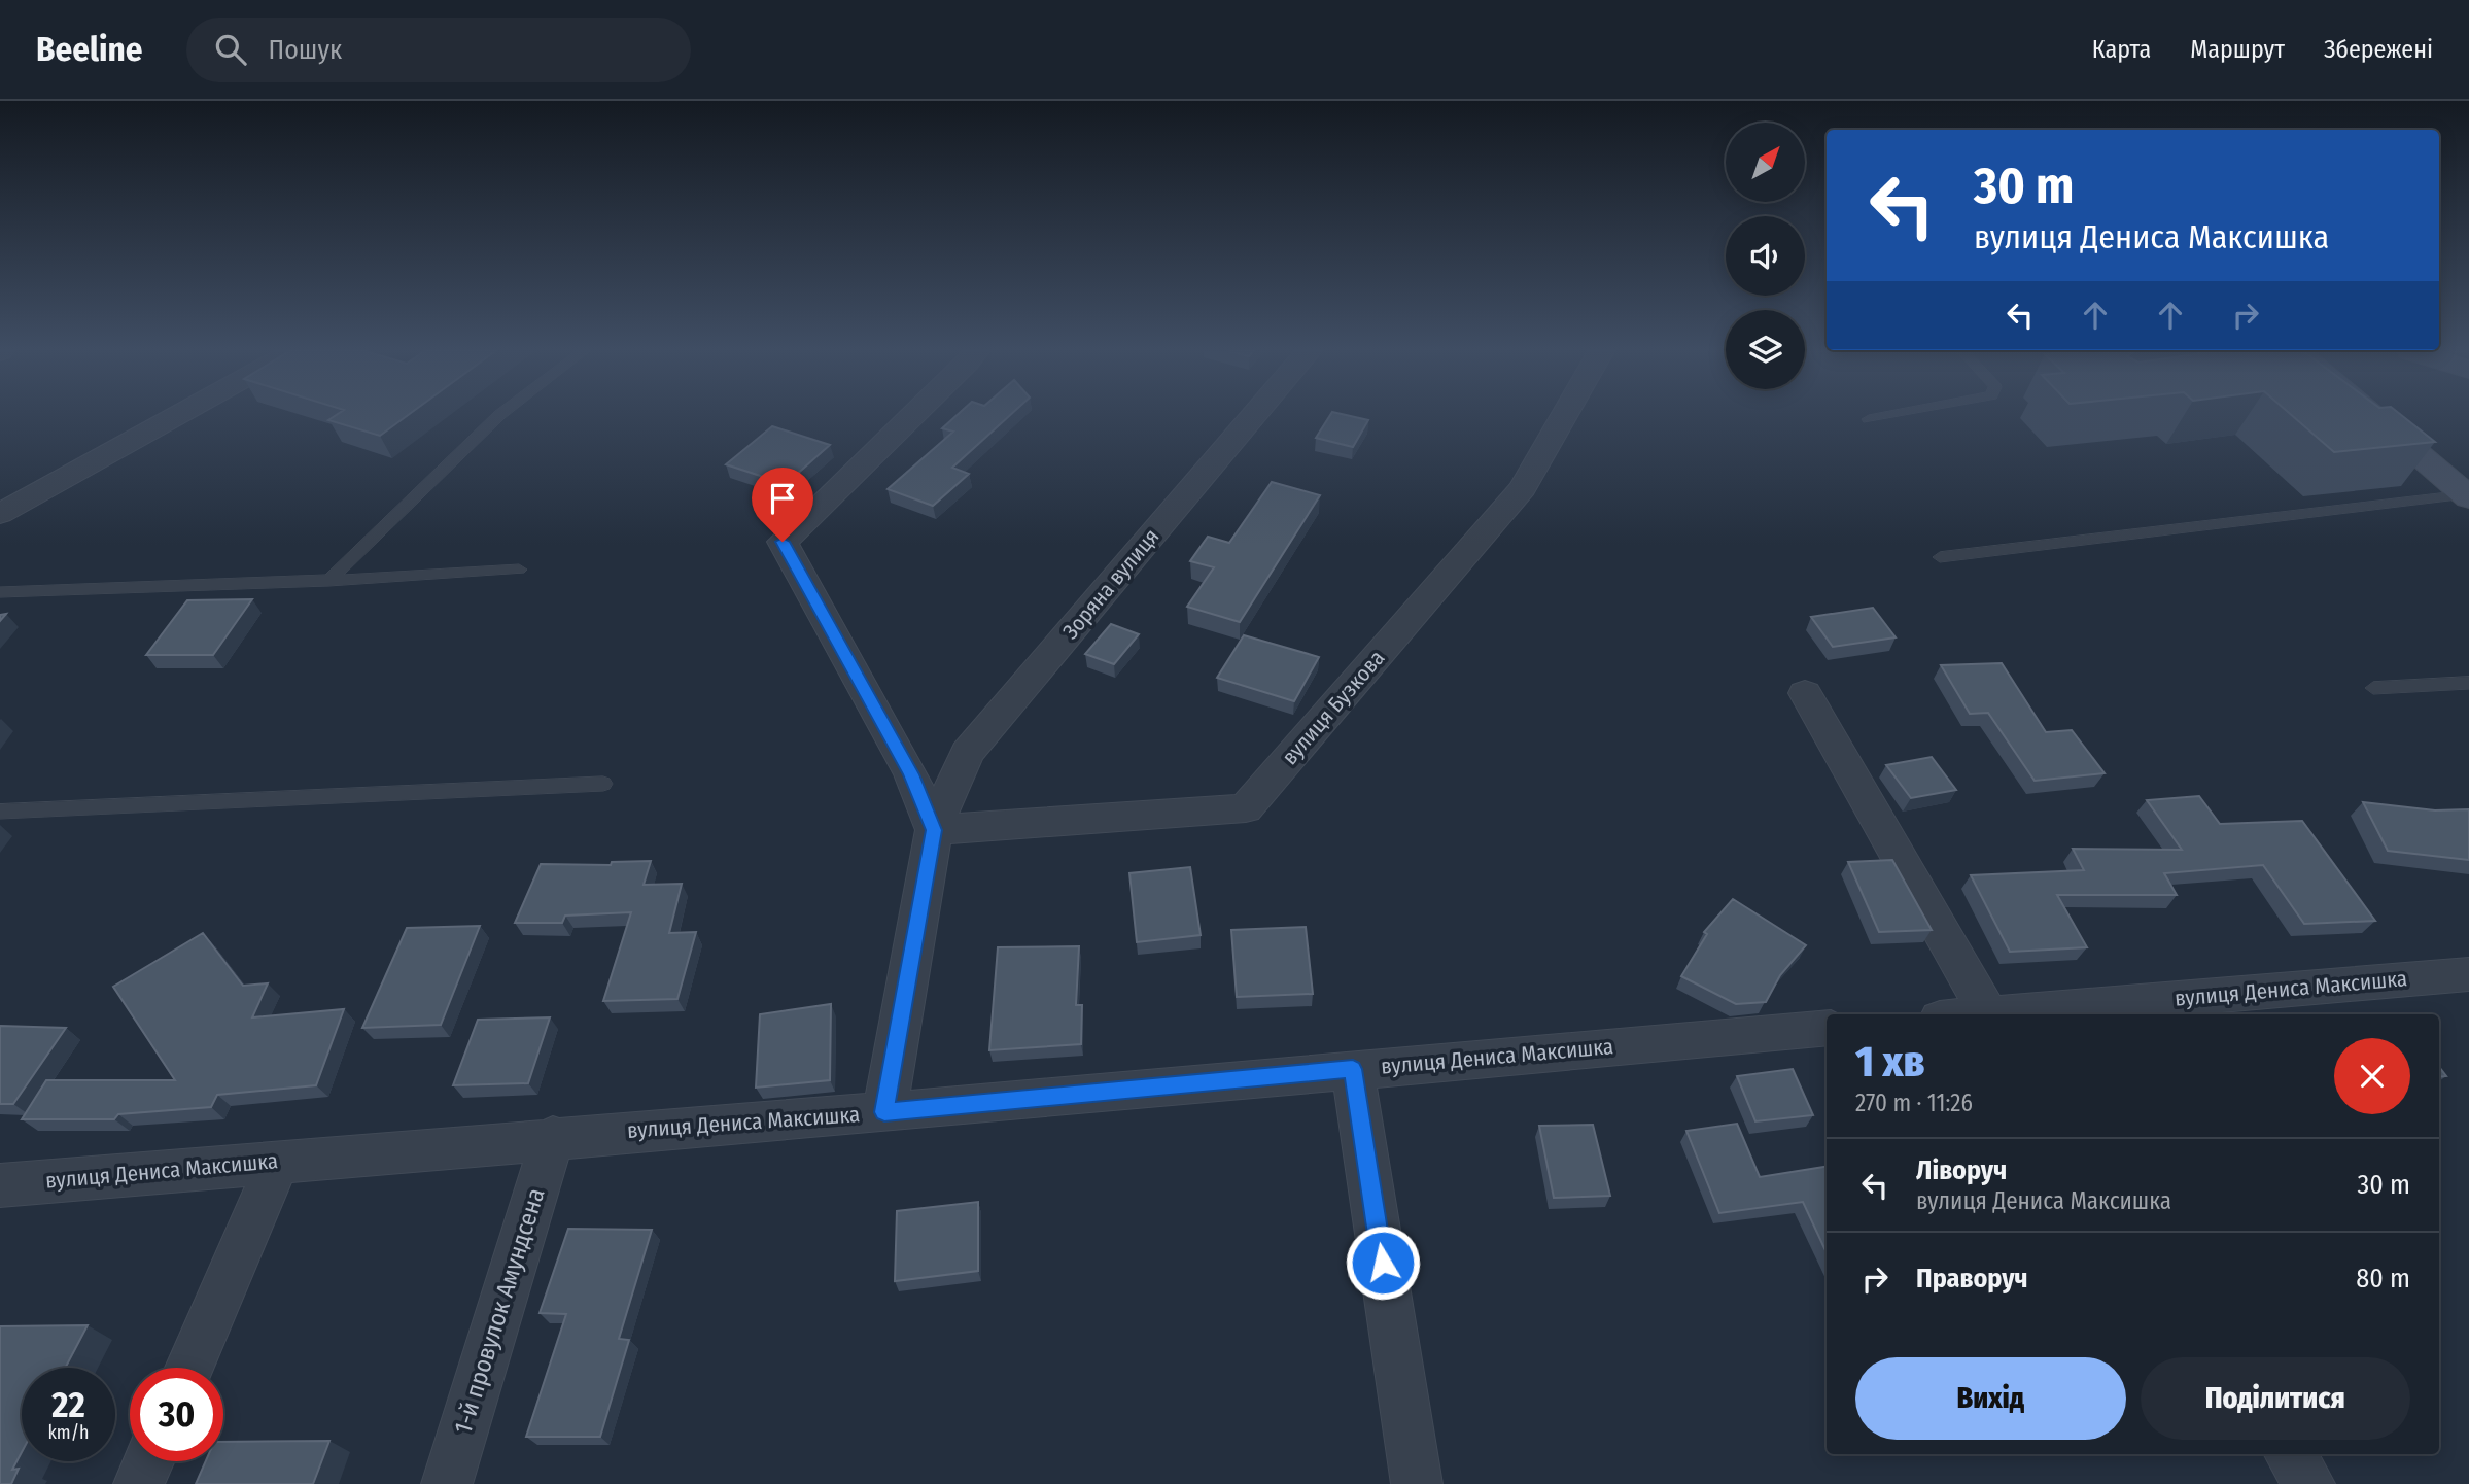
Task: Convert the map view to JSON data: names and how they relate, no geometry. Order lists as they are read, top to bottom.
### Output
{
  "streets": {
    "street": [
      "Зоряна вулиця",
      "вулиця Бузкова",
      "вулиця Дениса Максишка",
      "1-й провулок Амундсена"
    ]
  },
  "crossings": [
    ["Зоряна вулиця", "вулиця Бузкова"],
    ["Зоряна вулиця", "вулиця Дениса Максишка"],
    ["вулиця Дениса Максишка", "1-й провулок Амундсена"]
  ],
  "north": "top right",
  "page": {
    "header": "Beeline",
    "search": "Пошук",
    "nav": ["Карта", "Маршрут", "Збережені"],
    "turn": ["30 m", "вулиця Дениса Максишка"],
    "heading": ["1 хв", "270 m · 11:26"],
    "list": [
      {
        "name": "Ліворуч",
        "note": "вулиця Дениса Максишка",
        "value": "30 m"
      },
      {
        "name": "Праворуч",
        "value": "80 m"
      }
    ],
    "buttons": ["Вихід", "Поділитися"],
    "speed": "22 km/h",
    "limit": "30"
  }
}
